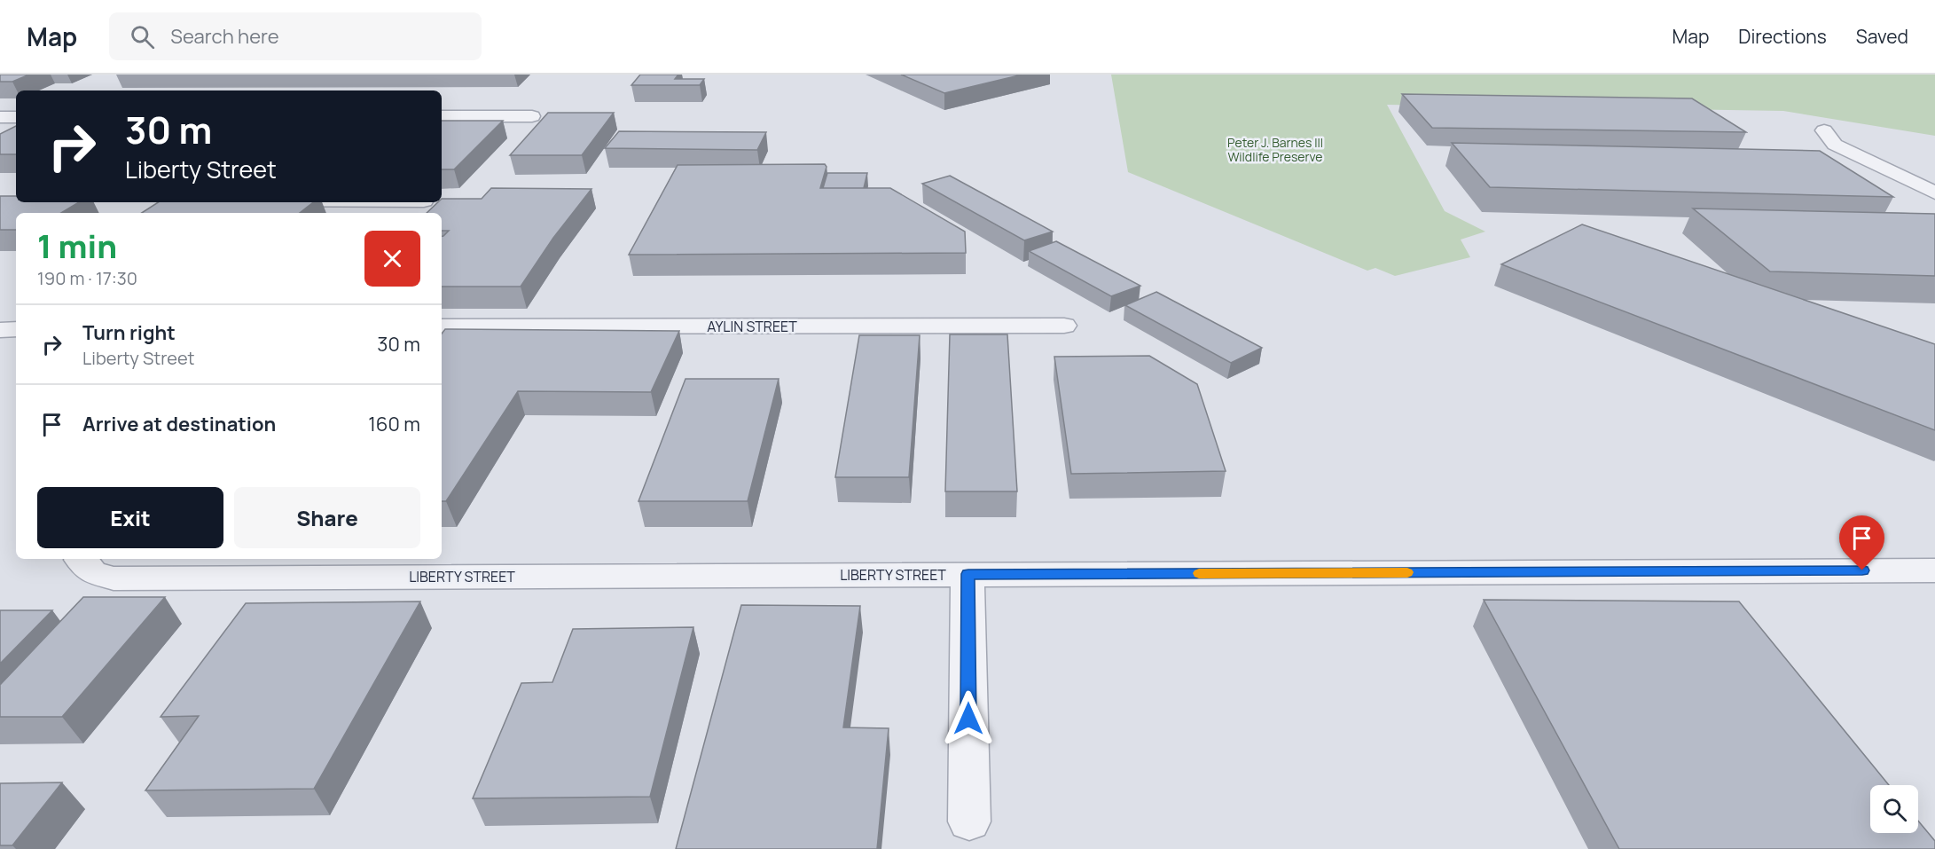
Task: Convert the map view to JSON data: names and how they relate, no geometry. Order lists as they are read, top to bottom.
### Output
{
  "streets": {
    "street": ["AYLIN STREET", "LIBERTY STREET"]
  },
  "parks": ["Peter J. Barnes III Wildlife Preserve"],
  "page": {
    "header": "Map",
    "search": "Search here",
    "nav": ["Map", "Directions", "Saved"],
    "turn": ["30 m", "Liberty Street"],
    "heading": ["1 min", "190 m · 17:30"],
    "list": [
      {
        "name": "Turn right",
        "note": "Liberty Street",
        "value": "30 m"
      },
      {
        "name": "Arrive at destination",
        "value": "160 m"
      }
    ],
    "buttons": ["Exit", "Share"]
  }
}
